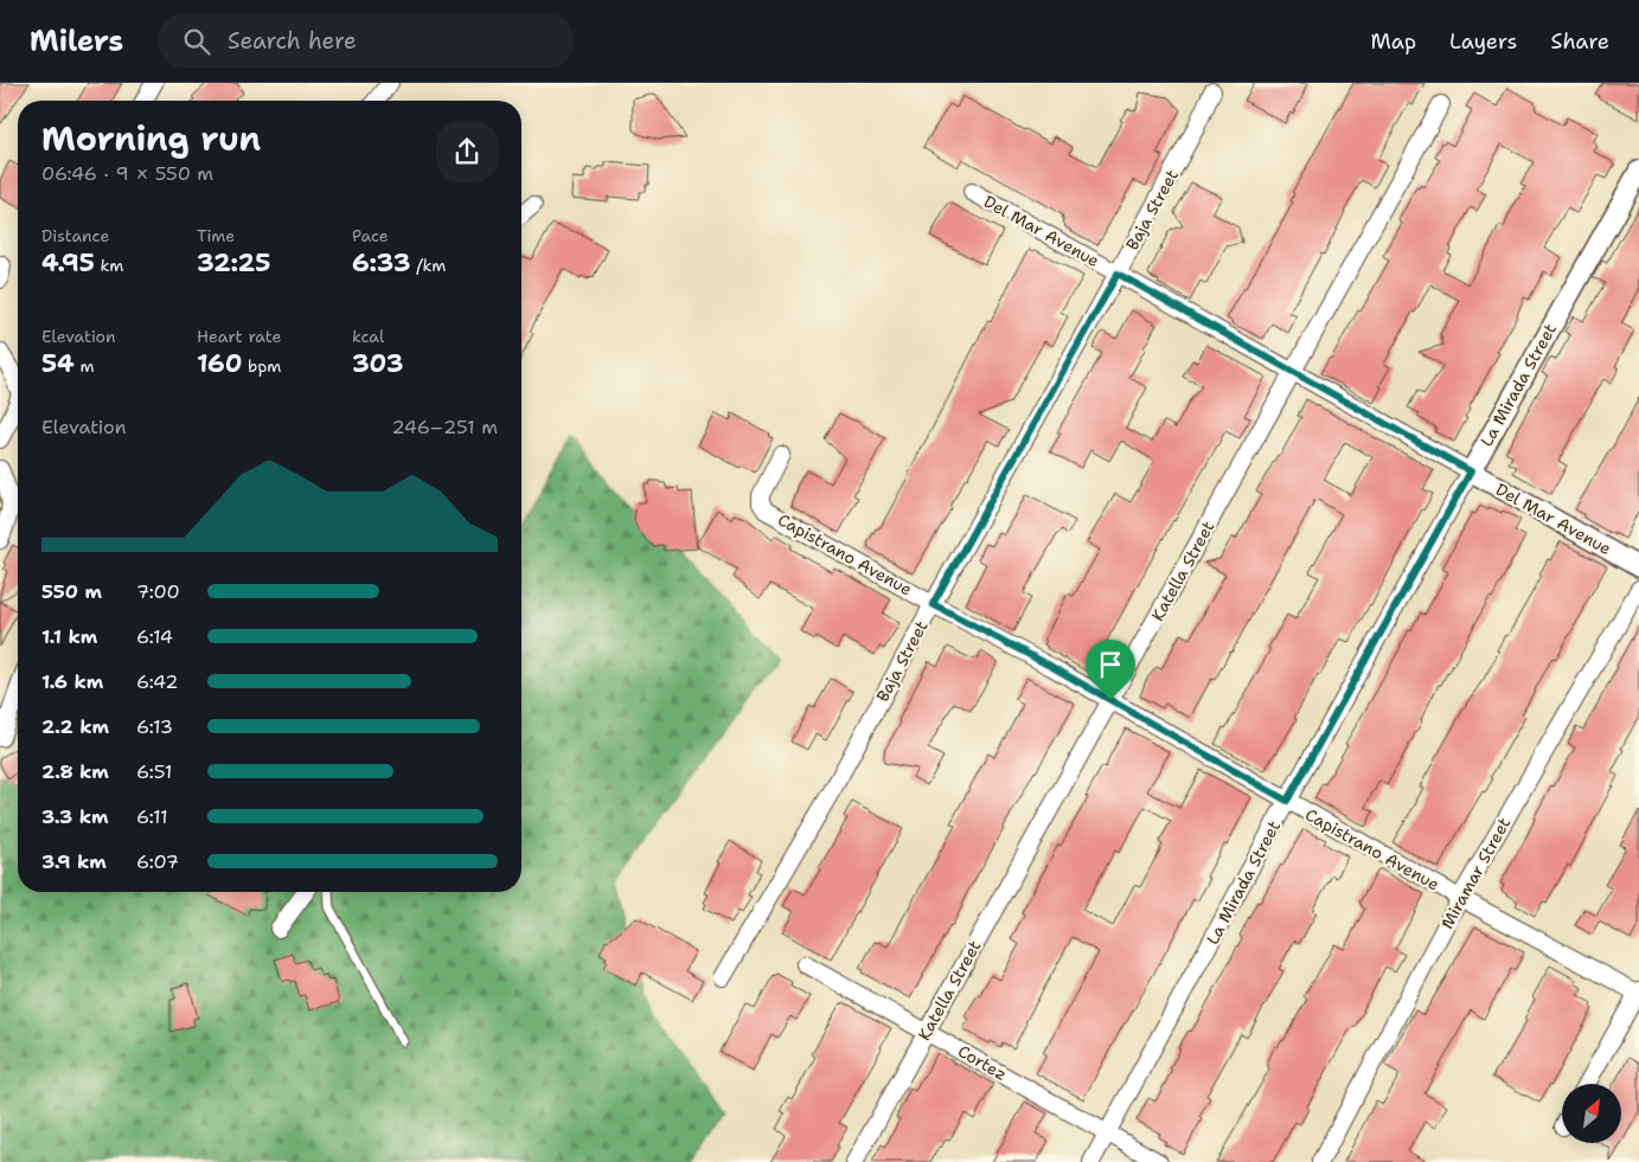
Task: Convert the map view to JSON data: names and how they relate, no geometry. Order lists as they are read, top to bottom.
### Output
{
  "streets": {
    "street": [
      "Baja Street",
      "Del Mar Avenue",
      "La Mirada Street",
      "Capistrano Avenue",
      "Katella Street",
      "Miramar Street",
      "Cortez"
    ]
  },
  "crossings": [
    ["Baja Street", "Del Mar Avenue"],
    ["Baja Street", "Capistrano Avenue"],
    ["Del Mar Avenue", "La Mirada Street"],
    ["Del Mar Avenue", "Katella Street"],
    ["La Mirada Street", "Capistrano Avenue"],
    ["La Mirada Street", "Cortez"],
    ["Capistrano Avenue", "Katella Street"],
    ["Capistrano Avenue", "Miramar Street"],
    ["Katella Street", "Cortez"]
  ],
  "north": "top right",
  "page": {
    "header": "Milers",
    "search": "Search here",
    "nav": ["Map", "Layers", "Share"],
    "heading": ["Morning run", "06:46 · 9 × 550 m"],
    "stats": [
      ["Distance", "4.95 km"],
      ["Time", "32:25"],
      ["Pace", "6:33 /km"],
      ["Elevation", "54 m"],
      ["Heart rate", "160 bpm"],
      ["kcal", "303"]
    ],
    "chart": ["Elevation", "246–251 m"],
    "list": [
      {
        "name": "550 m",
        "note": "7:00"
      },
      {
        "name": "1.1 km",
        "note": "6:14"
      },
      {
        "name": "1.6 km",
        "note": "6:42"
      },
      {
        "name": "2.2 km",
        "note": "6:13"
      },
      {
        "name": "2.8 km",
        "note": "6:51"
      },
      {
        "name": "3.3 km",
        "note": "6:11"
      },
      {
        "name": "3.9 km",
        "note": "6:07"
      }
    ]
  }
}
